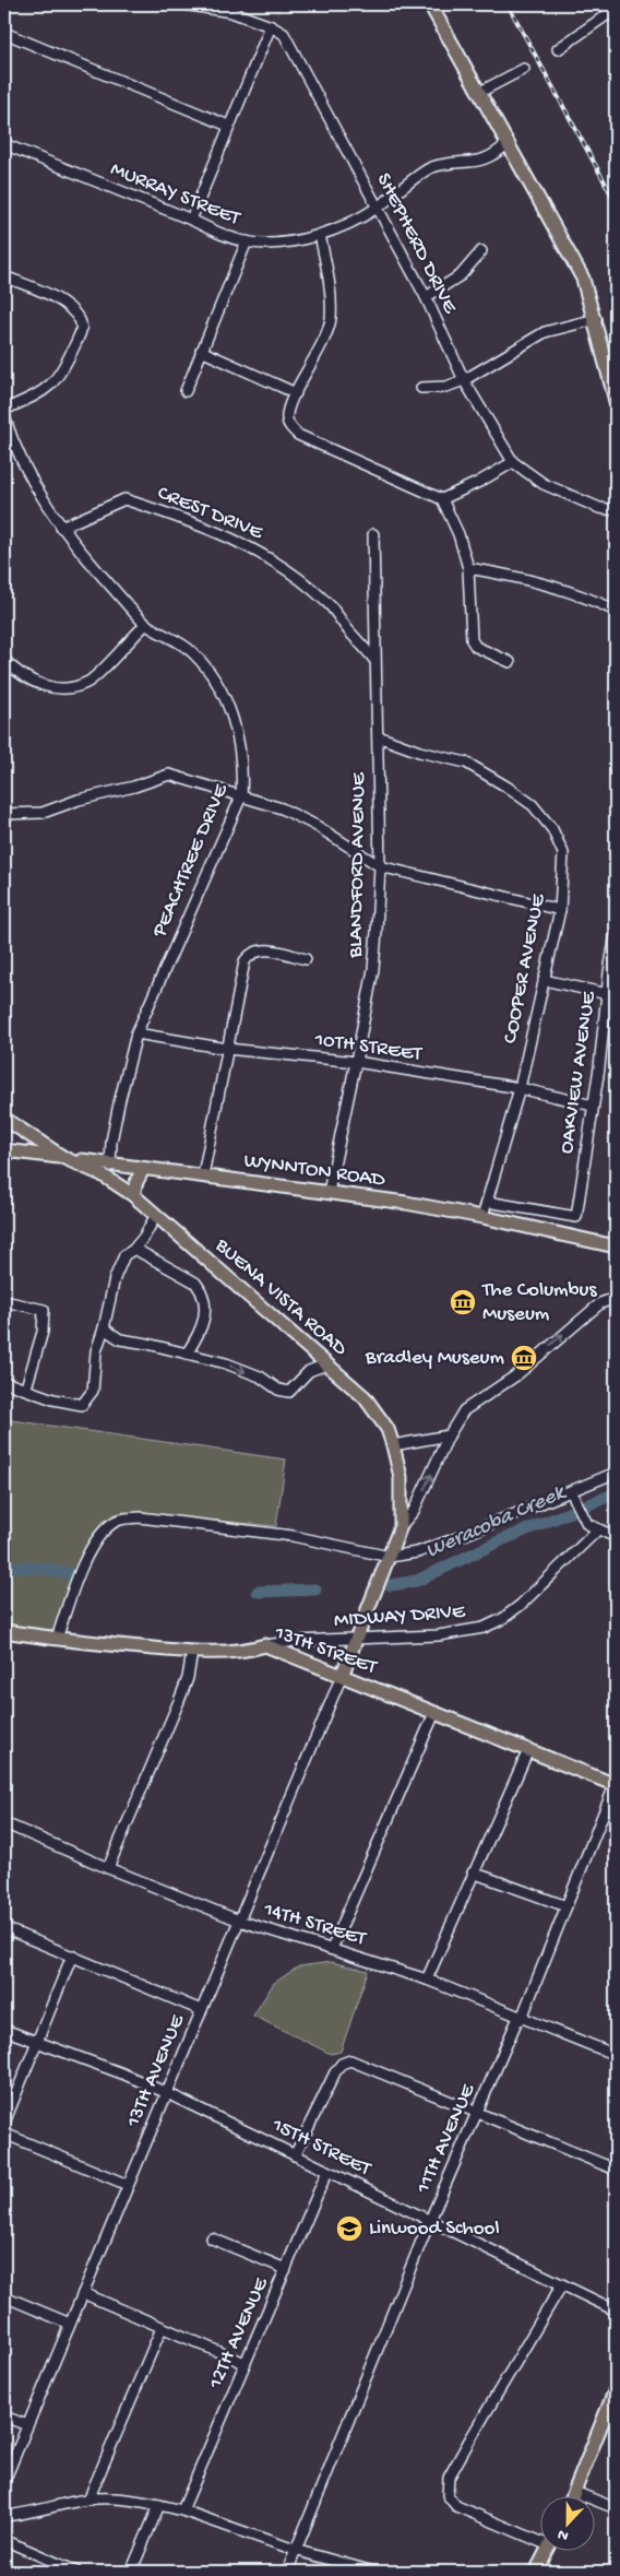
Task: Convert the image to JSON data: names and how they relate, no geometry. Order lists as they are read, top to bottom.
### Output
{
  "streets": {
    "main road": ["WYNNTON ROAD", "BUENA VISTA ROAD", "13TH STREET"],
    "street": [
      "MURRAY STREET",
      "SHEPHERD DRIVE",
      "CREST DRIVE",
      "PEACHTREE DRIVE",
      "BLANDFORD AVENUE",
      "COOPER AVENUE",
      "10TH STREET",
      "OAKVIEW AVENUE",
      "MIDWAY DRIVE",
      "14TH STREET",
      "13TH AVENUE",
      "11TH AVENUE",
      "15TH STREET",
      "12TH AVENUE"
    ]
  },
  "crossings": [
    ["MURRAY STREET", "SHEPHERD DRIVE"],
    ["CREST DRIVE", "PEACHTREE DRIVE"],
    ["CREST DRIVE", "BLANDFORD AVENUE"],
    ["PEACHTREE DRIVE", "10TH STREET"],
    ["PEACHTREE DRIVE", "WYNNTON ROAD"],
    ["BLANDFORD AVENUE", "COOPER AVENUE"],
    ["BLANDFORD AVENUE", "10TH STREET"],
    ["BLANDFORD AVENUE", "WYNNTON ROAD"],
    ["COOPER AVENUE", "10TH STREET"],
    ["COOPER AVENUE", "OAKVIEW AVENUE"],
    ["COOPER AVENUE", "WYNNTON ROAD"],
    ["10TH STREET", "OAKVIEW AVENUE"],
    ["WYNNTON ROAD", "BUENA VISTA ROAD"],
    ["BUENA VISTA ROAD", "MIDWAY DRIVE"],
    ["BUENA VISTA ROAD", "13TH STREET"],
    ["BUENA VISTA ROAD", "13TH AVENUE"],
    ["MIDWAY DRIVE", "13TH STREET"],
    ["13TH STREET", "13TH AVENUE"],
    ["13TH STREET", "11TH AVENUE"],
    ["14TH STREET", "13TH AVENUE"],
    ["14TH STREET", "11TH AVENUE"],
    ["13TH AVENUE", "15TH STREET"],
    ["11TH AVENUE", "15TH STREET"],
    ["15TH STREET", "12TH AVENUE"]
  ],
  "water": ["Weracoba Creek"],
  "places": {
    "museum": ["The Columbus Museum", "Bradley Museum"],
    "school or university": ["Linwood School"]
  },
  "north": "bottom"
}
